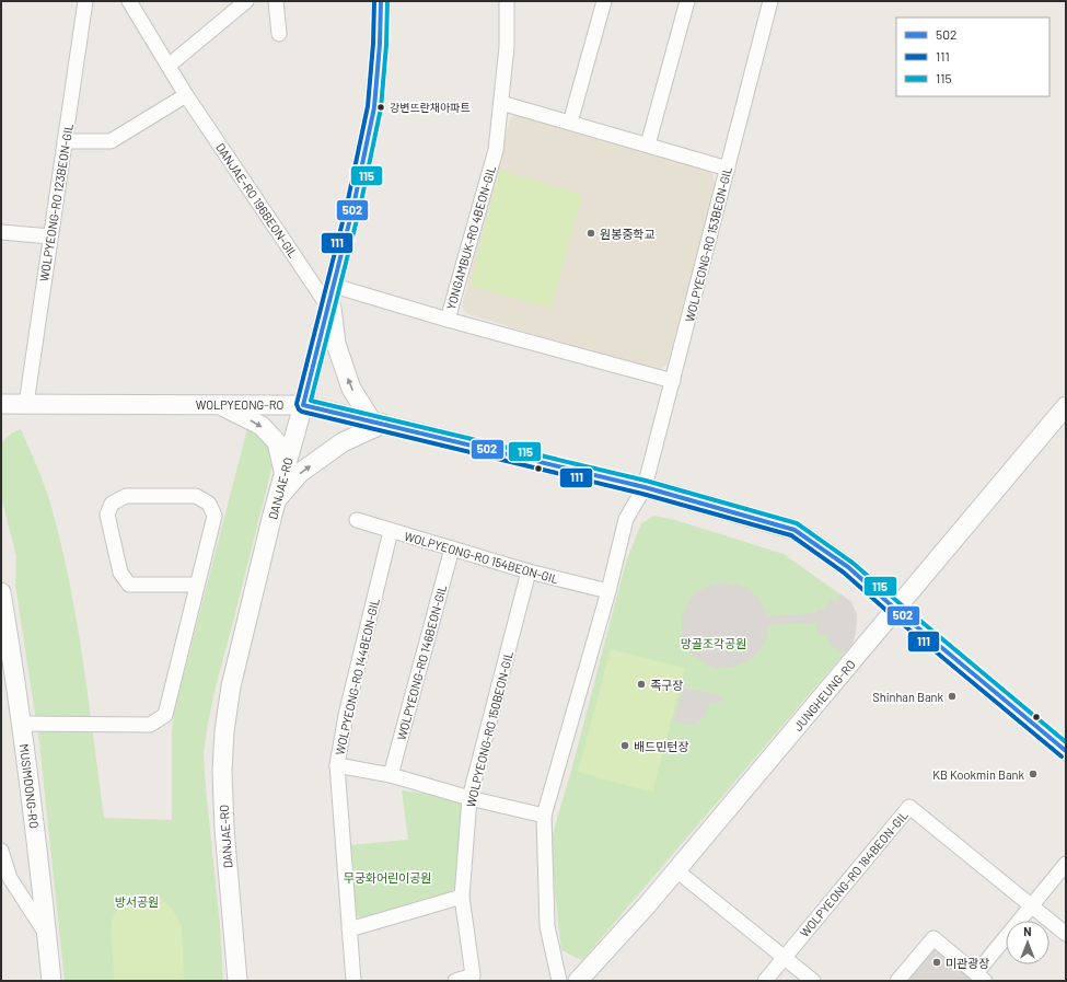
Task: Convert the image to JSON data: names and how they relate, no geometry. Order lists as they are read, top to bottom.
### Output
{
  "streets": {
    "street": [
      "DANJAE-RO 196BEON-GIL",
      "WOLPYEONG-RO 123BEON-GIL",
      "YONGAMBUK-RO 4BEON-GIL",
      "WOLPYEONG-RO 153BEON-GIL",
      "WOLPYEONG-RO",
      "DANJAE-RO",
      "WOLPYEONG-RO 154BEON-GIL",
      "WOLPYEONG-RO 146BEON-GIL",
      "WOLPYEONG-RO 144BEON-GIL",
      "JUNGHEUNG-RO",
      "WOLPYEONG-RO 150BEON-GIL",
      "MUSIMDONG-RO",
      "WOLPYEONG-RO 184BEON-GIL"
    ]
  },
  "crossings": [
    ["DANJAE-RO 196BEON-GIL", "DANJAE-RO"],
    ["WOLPYEONG-RO 123BEON-GIL", "WOLPYEONG-RO"],
    ["YONGAMBUK-RO 4BEON-GIL", "WOLPYEONG-RO 153BEON-GIL"],
    ["WOLPYEONG-RO 153BEON-GIL", "WOLPYEONG-RO"],
    ["WOLPYEONG-RO 153BEON-GIL", "WOLPYEONG-RO 154BEON-GIL"],
    ["WOLPYEONG-RO", "DANJAE-RO"],
    ["WOLPYEONG-RO", "JUNGHEUNG-RO"],
    ["WOLPYEONG-RO 154BEON-GIL", "WOLPYEONG-RO 146BEON-GIL"],
    ["WOLPYEONG-RO 154BEON-GIL", "WOLPYEONG-RO 144BEON-GIL"],
    ["WOLPYEONG-RO 154BEON-GIL", "WOLPYEONG-RO 150BEON-GIL"]
  ],
  "parks": ["망골조각공원", "무궁화어린이공원", "방서공원"],
  "places": [
    "강변뜨란채아파트",
    "원봉중학교",
    "족구장",
    "Shinhan Bank",
    "배드민턴장",
    "KB Kookmin Bank",
    "미관광장"
  ],
  "lines": ["transit line 502", "transit line 111", "transit line 115"],
  "legend": ["502", "111", "115"],
  "north": "top"
}
